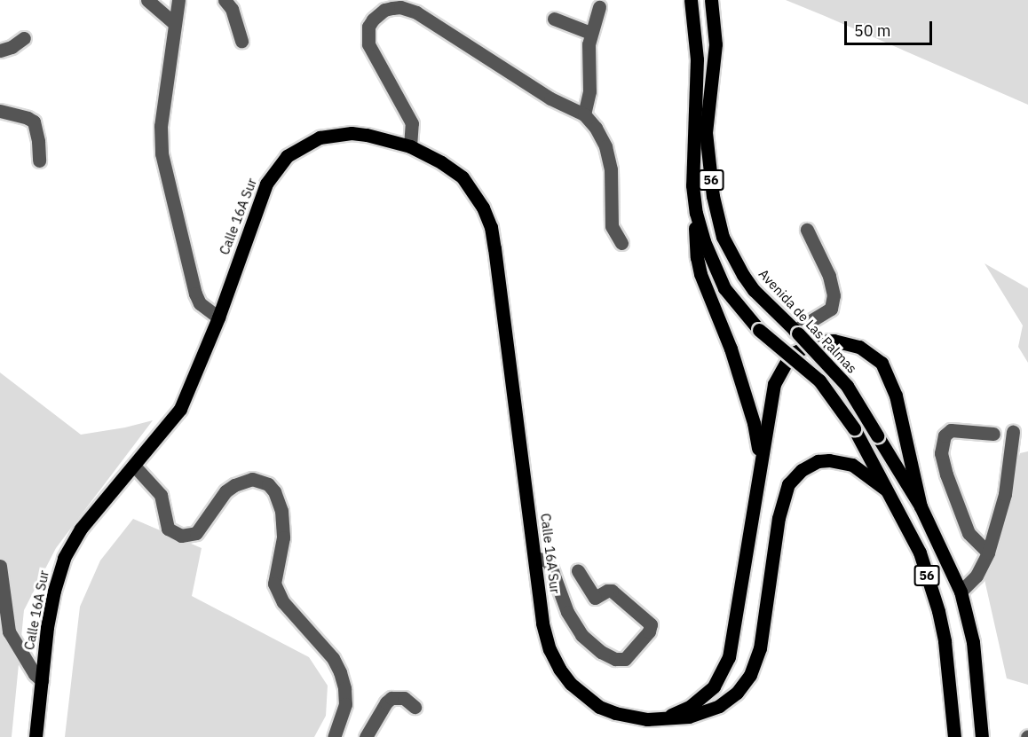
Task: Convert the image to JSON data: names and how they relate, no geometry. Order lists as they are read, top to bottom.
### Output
{
  "streets": {
    "main road": ["56", "Calle 16A Sur", "Avenida de Las Palmas"]
  },
  "crossings": [
    ["56", "Calle 16A Sur"]
  ],
  "scale_bar": "50 m"
}
